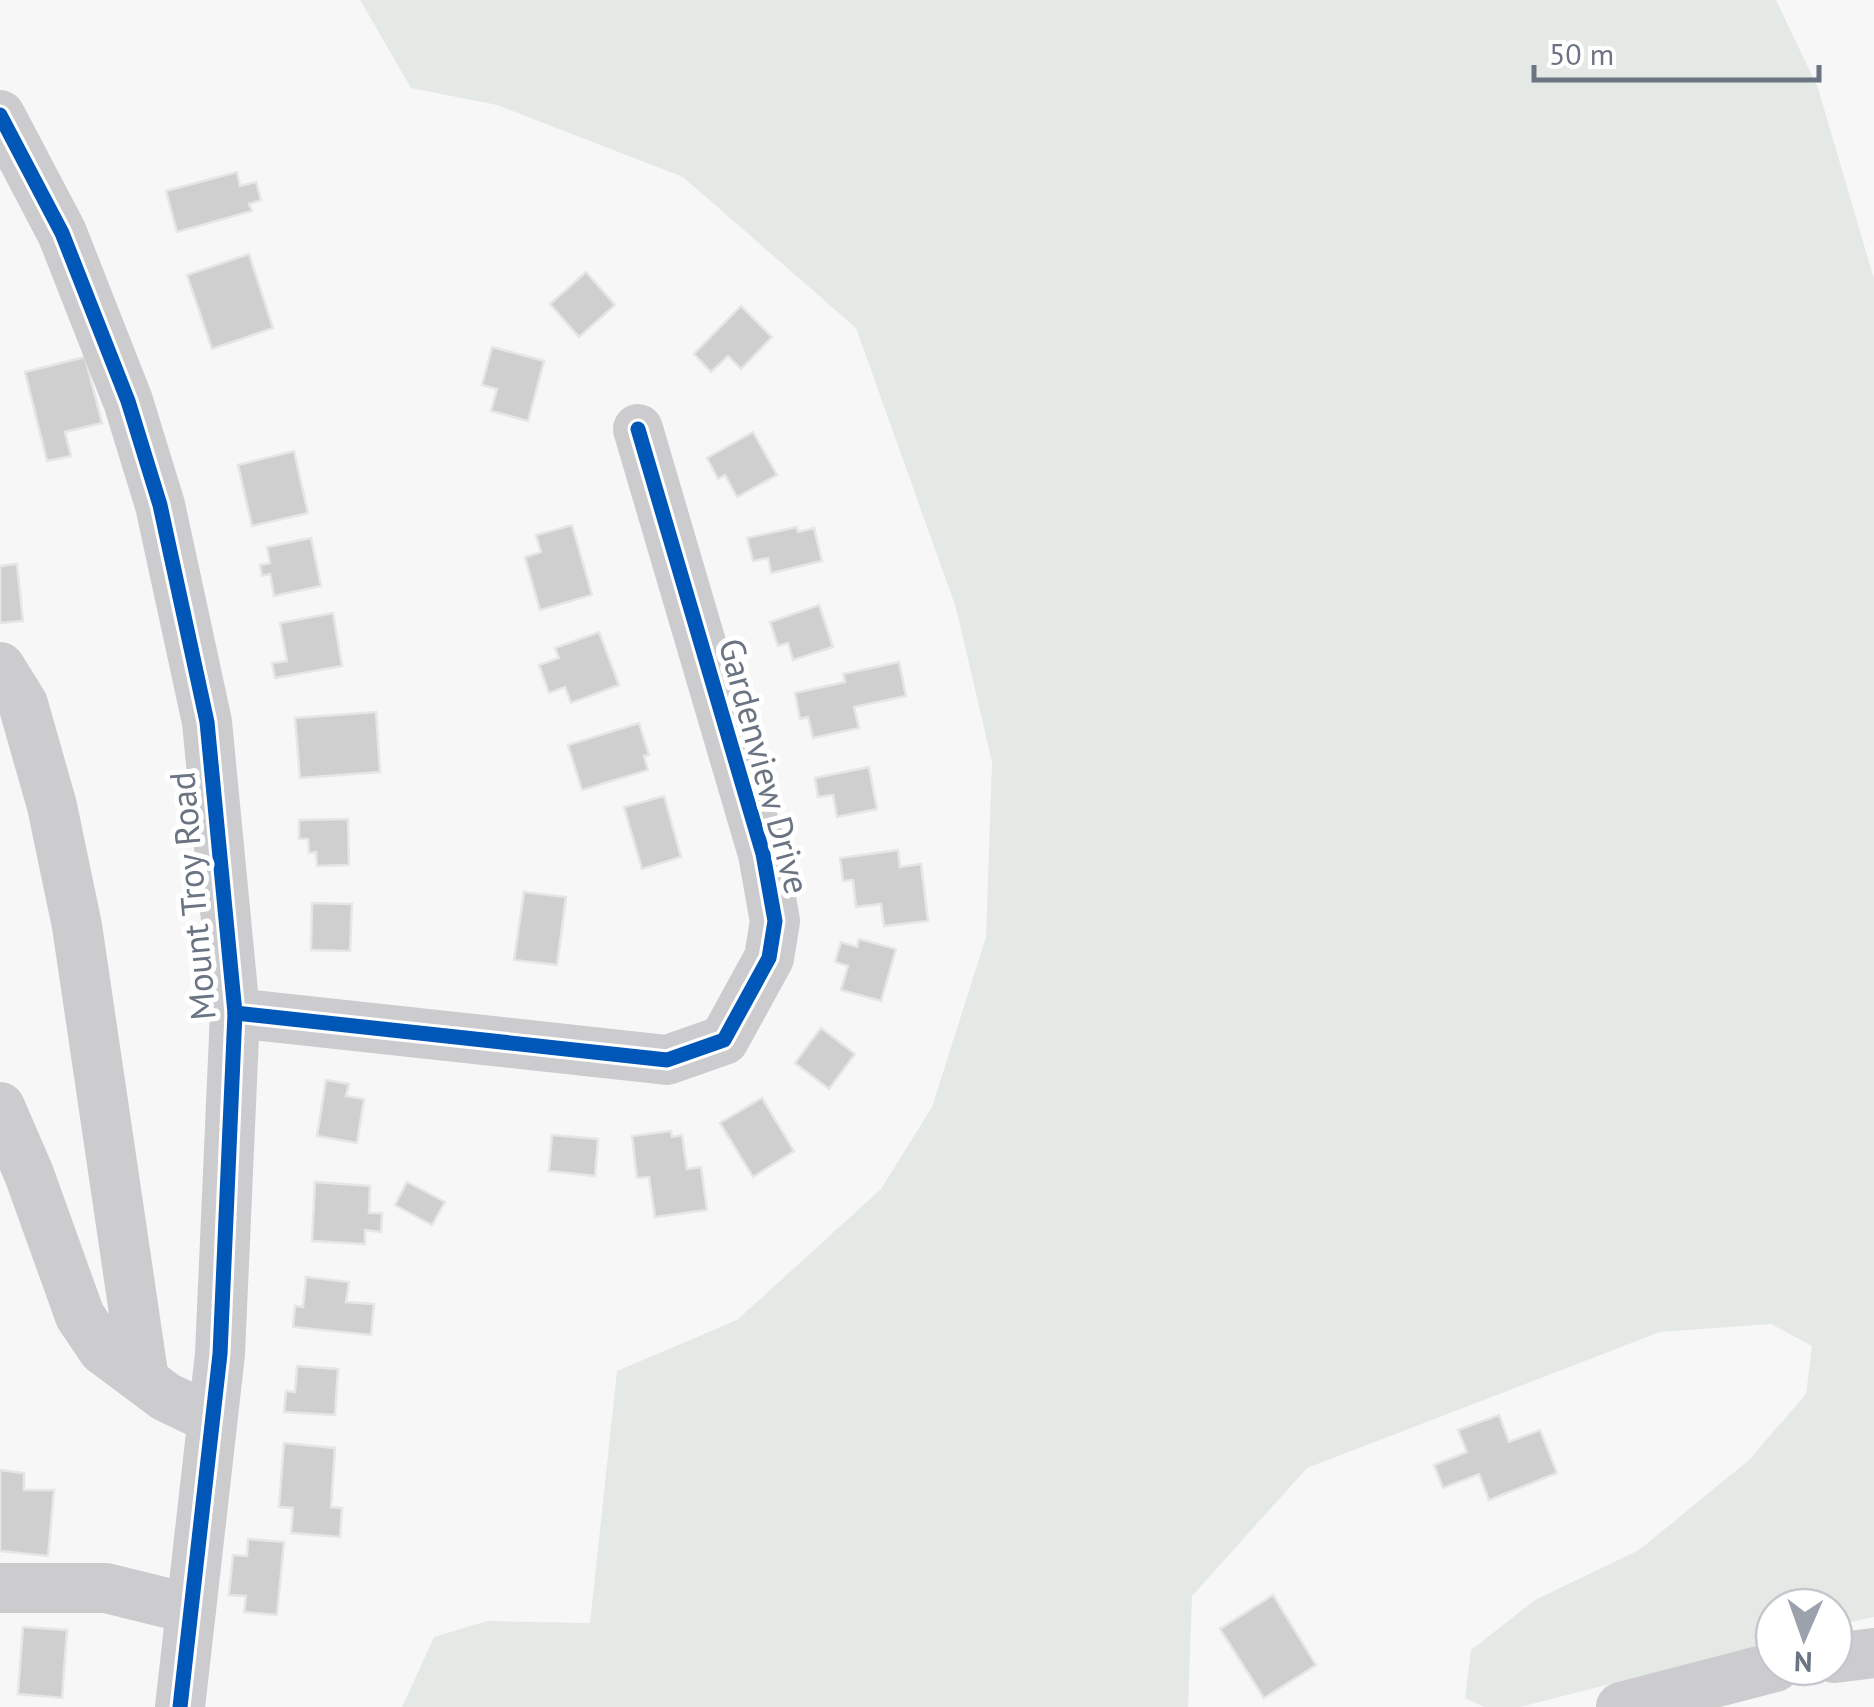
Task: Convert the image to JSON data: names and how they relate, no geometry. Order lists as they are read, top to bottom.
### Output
{
  "streets": {
    "street": ["Gardenview Drive", "Mount Troy Road"]
  },
  "crossings": [
    ["Gardenview Drive", "Mount Troy Road"]
  ],
  "scale_bar": "50 m",
  "north": "bottom"
}
